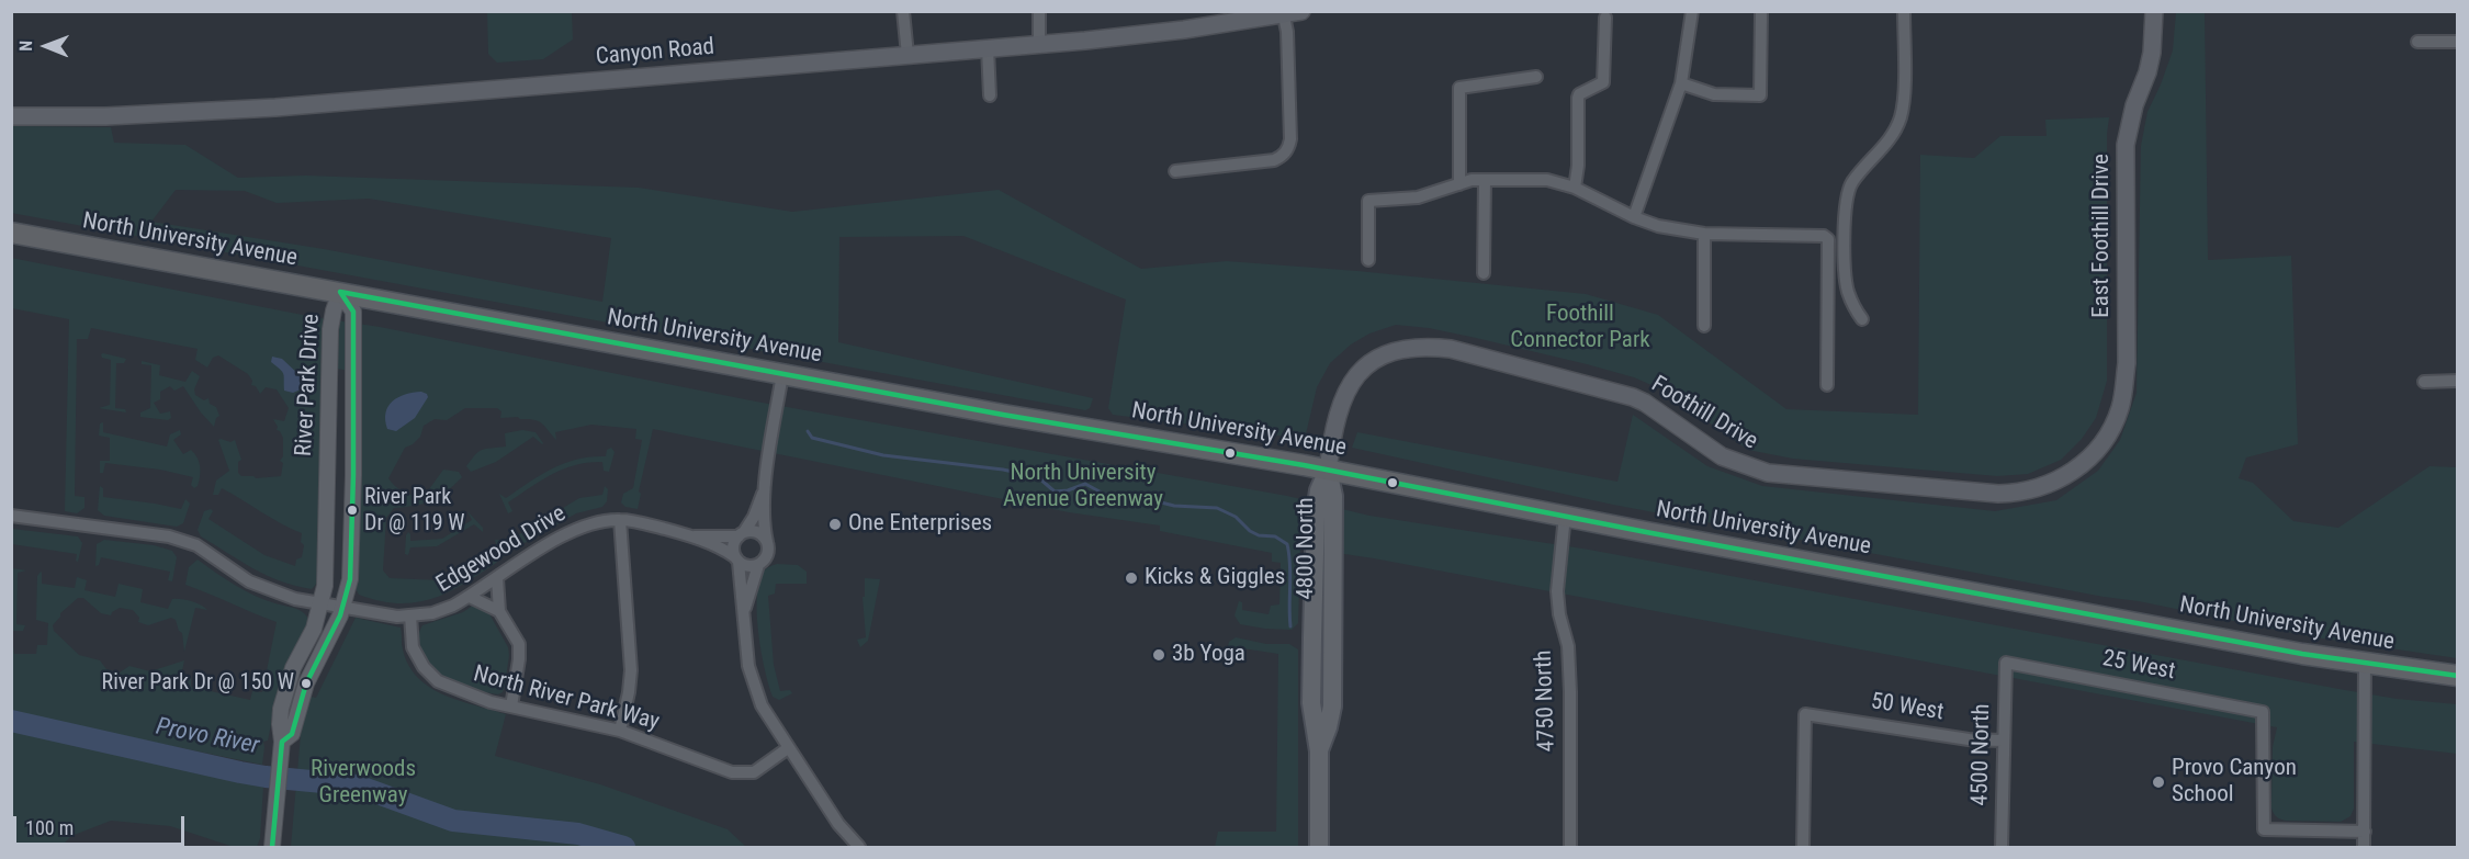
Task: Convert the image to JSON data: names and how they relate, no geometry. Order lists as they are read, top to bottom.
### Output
{
  "streets": {
    "highway": ["North University Avenue"],
    "main road": [
      "Canyon Road",
      "East Foothill Drive",
      "Foothill Drive",
      "4800 North"
    ],
    "street": [
      "River Park Drive",
      "Edgewood Drive",
      "25 West",
      "North River Park Way",
      "4750 North",
      "50 West",
      "4500 North"
    ]
  },
  "crossings": [
    ["East Foothill Drive", "Foothill Drive"],
    ["North University Avenue", "River Park Drive"],
    ["North University Avenue", "Foothill Drive"],
    ["North University Avenue", "4800 North"],
    ["North University Avenue", "4750 North"],
    ["River Park Drive", "Edgewood Drive"],
    ["Foothill Drive", "4800 North"],
    ["Edgewood Drive", "North River Park Way"],
    ["25 West", "4500 North"],
    ["50 West", "4500 North"]
  ],
  "water": ["Provo River"],
  "parks": ["Foothill Connector Park", "North University Avenue Greenway", "Riverwoods Greenway"],
  "places": [
    "River Park Dr @ 119 W",
    "One Enterprises",
    "Kicks & Giggles",
    "3b Yoga",
    "River Park Dr @ 150 W",
    "Provo Canyon School"
  ],
  "scale_bar": "100 m",
  "north": "left"
}
